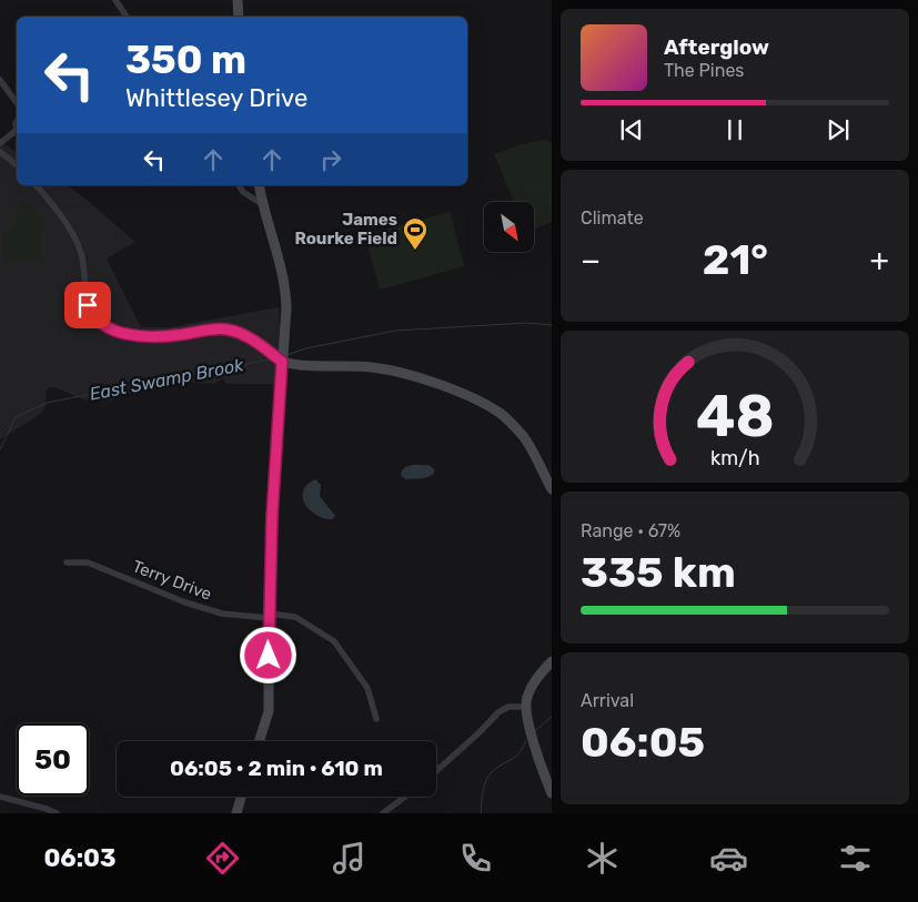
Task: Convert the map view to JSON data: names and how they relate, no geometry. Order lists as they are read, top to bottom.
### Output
{
  "streets": {
    "street": ["Terry Drive"]
  },
  "water": ["East Swamp Brook"],
  "places": {
    "sports": ["James Rourke Field"]
  },
  "north": "bottom right",
  "page": {
    "turn": ["350 m", "Whittlesey Drive"],
    "song": ["Afterglow", "The Pines"],
    "tile": [
      "Climate",
      ["Range · 67%", "335 km"],
      ["Arrival", "06:05"]
    ],
    "heat": ["−", "21°", "+"],
    "limit": "50",
    "trip": "06:05 · 2 min · 610 m",
    "tabs": "06:03",
    "gauge": ["48", "km/h"]
  }
}
